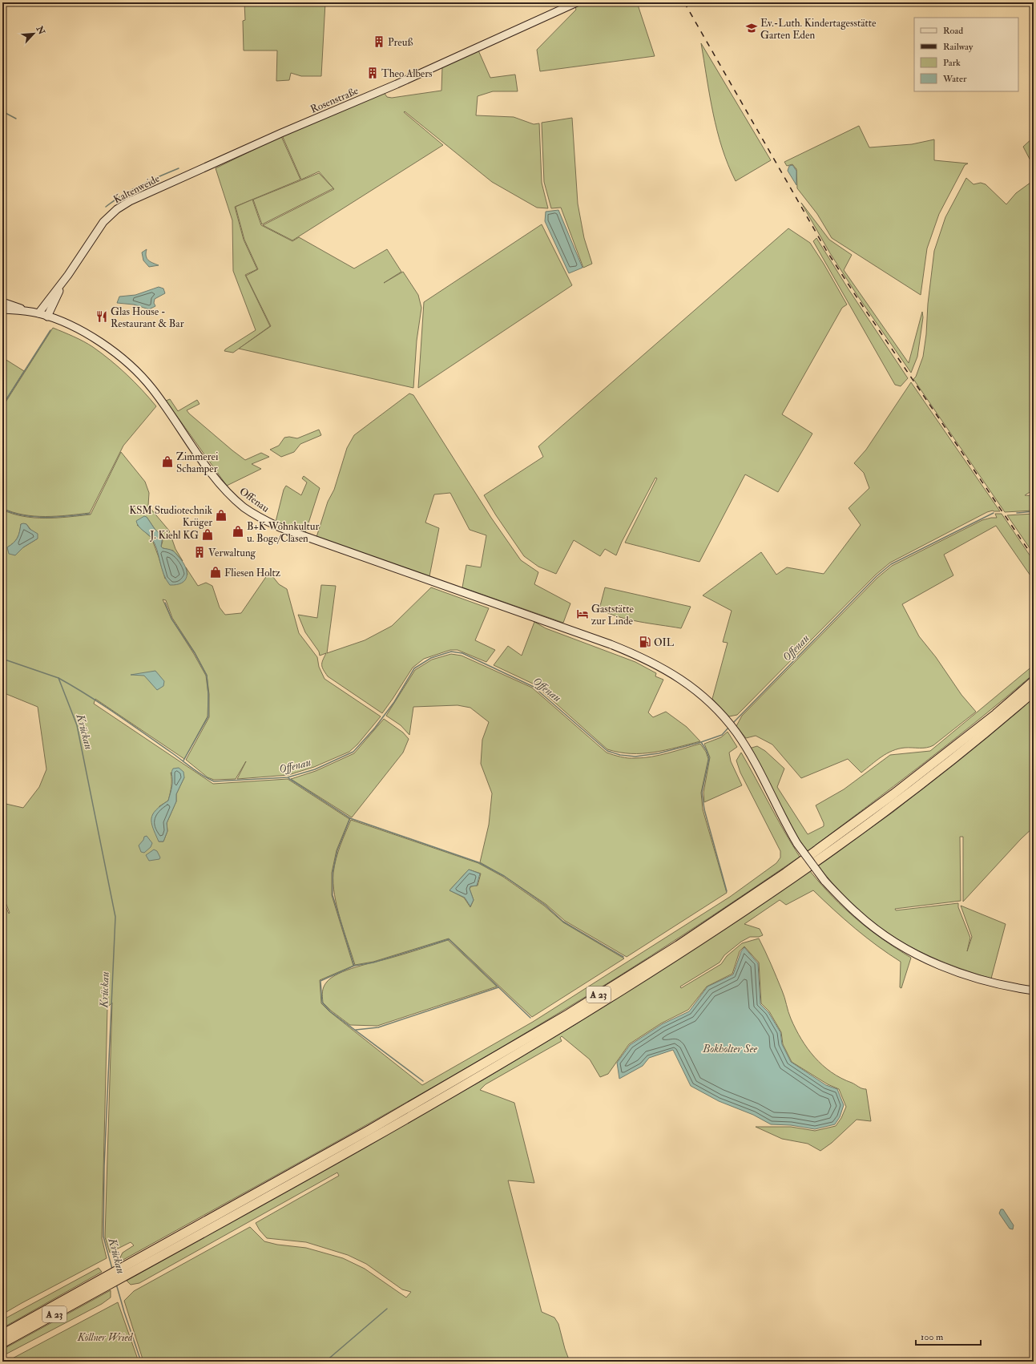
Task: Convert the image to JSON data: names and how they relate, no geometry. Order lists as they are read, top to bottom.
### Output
{
  "streets": {
    "highway": ["A 23"],
    "main road": ["Rosenstraße", "Kaltenweide", "Offenau"]
  },
  "crossings": [
    ["Rosenstraße", "Kaltenweide"],
    ["Kaltenweide", "Offenau"]
  ],
  "water": ["Offenau", "Krückau", "Bokholter See"],
  "parks": ["Köllner Wried"],
  "places": {
    "school or university": ["Ev.-Luth. Kindertagesstätte Garten Eden"],
    "building": ["Preuß", "Theo Albers", "Verwaltung"],
    "restaurant": ["Glas House - Restaurant & Bar"],
    "shop": [
      "Zimmerei Schamper",
      "KSM Studiotechnik Krüger",
      "B+K Wohnkultur u. Boge/Clasen",
      "J. Kiehl KG",
      "Fliesen Holtz"
    ],
    "hotel": ["Gaststätte zur Linde"],
    "fuel station": ["OIL"]
  },
  "legend": [
    "Road",
    "Railway",
    "Park",
    "Water"
  ],
  "scale_bar": "100 m",
  "north": "top right"
}
